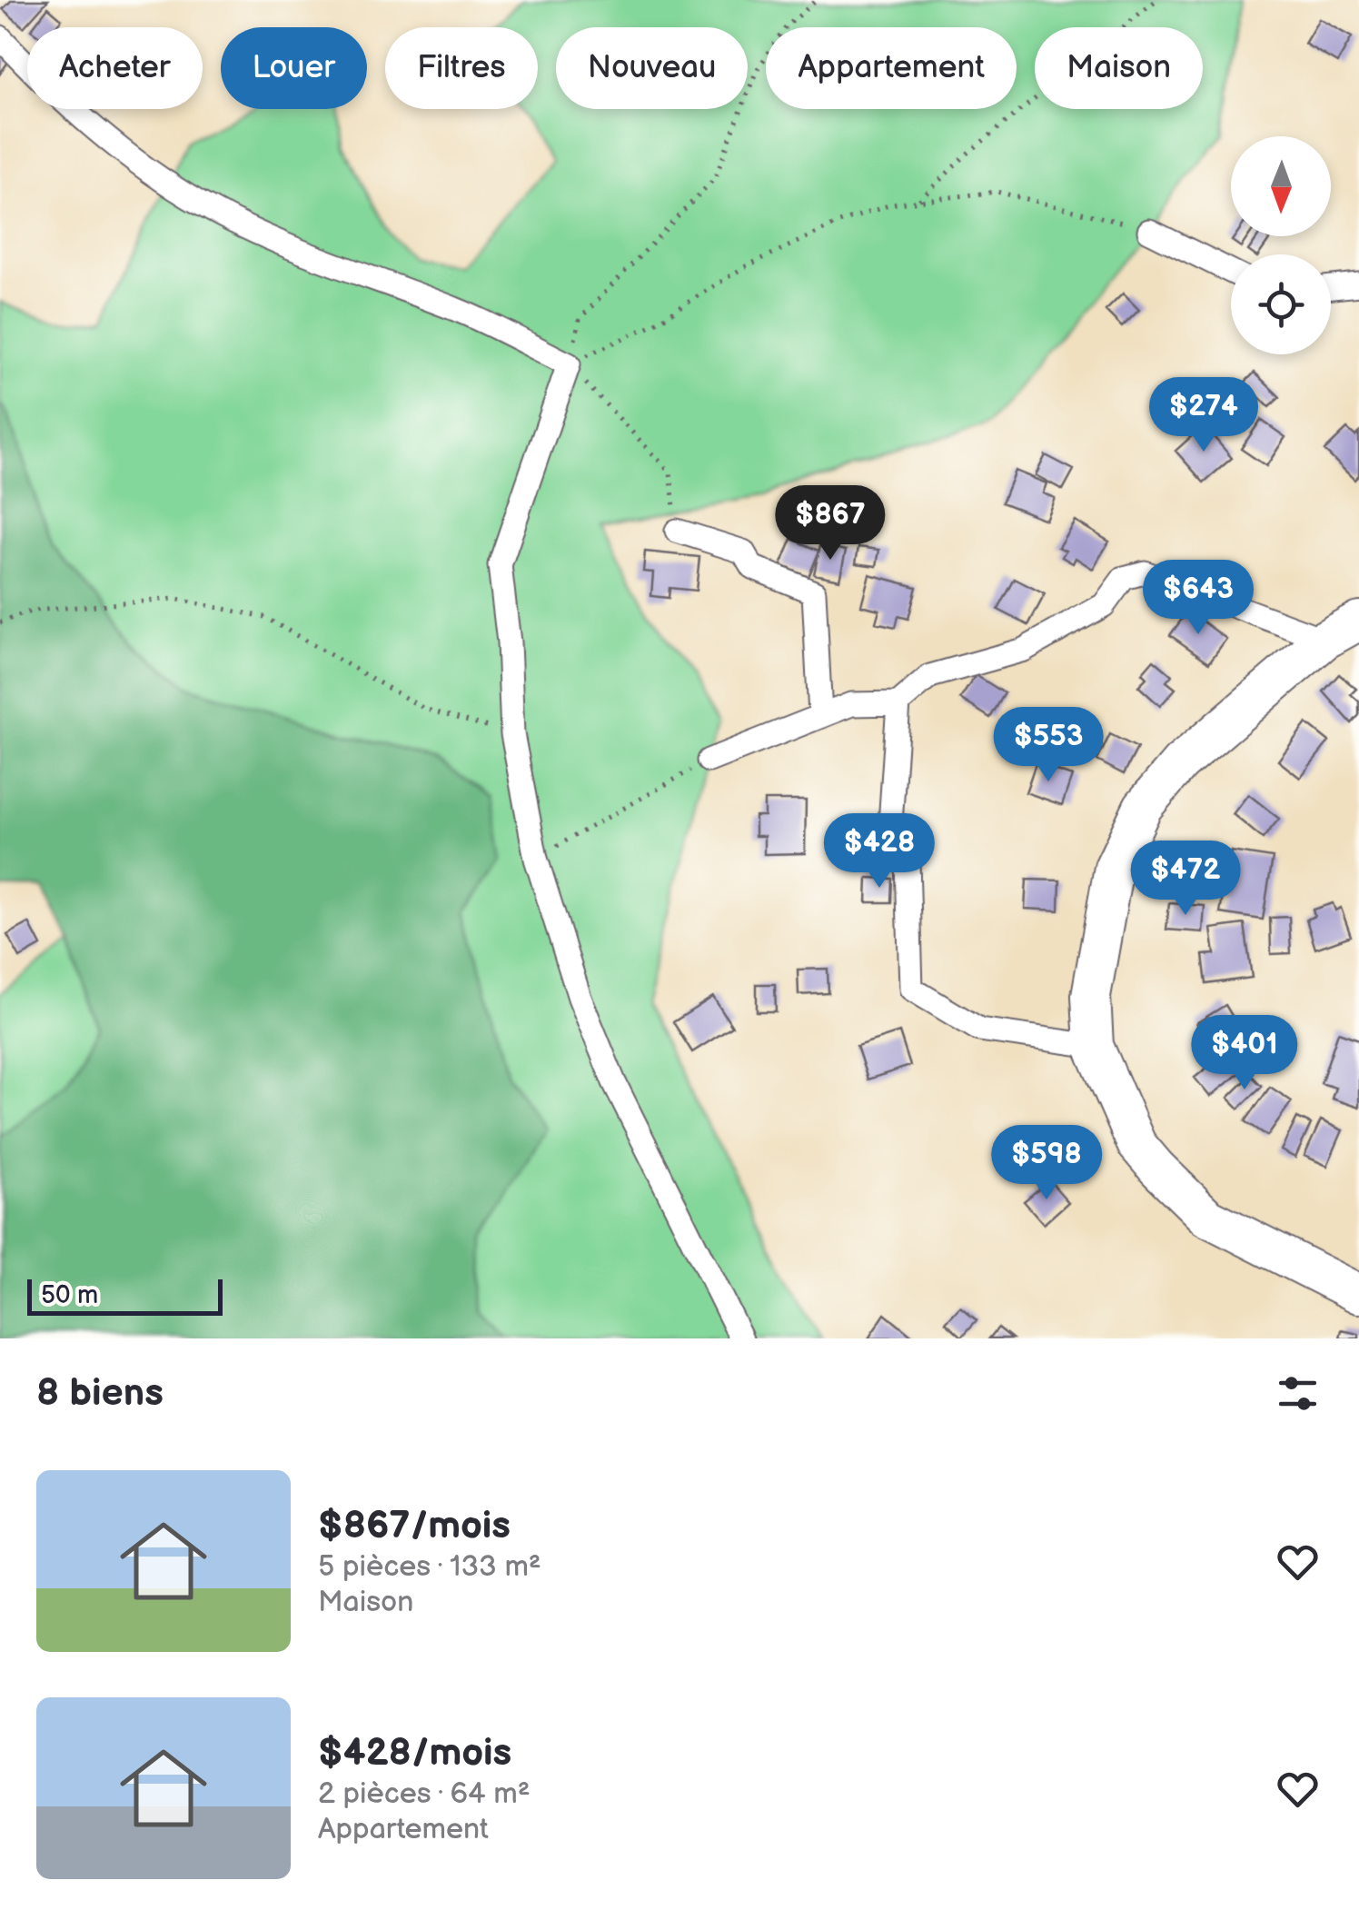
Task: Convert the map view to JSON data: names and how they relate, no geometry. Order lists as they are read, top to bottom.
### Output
{
  "scale_bar": "50 m",
  "north": "bottom",
  "page": {
    "chip": [
      "Acheter",
      "Louer",
      "Filtres",
      "Nouveau",
      "Appartement",
      "Maison"
    ],
    "price": [
      "$274",
      "$867",
      "$643",
      "$553",
      "$428",
      "$472",
      "$401",
      "$598"
    ],
    "scale": "50 m",
    "heading": "8 biens",
    "list": [
      {
        "name": "$867/mois",
        "note": "5 pièces · 133 m² · Maison"
      },
      {
        "name": "$428/mois",
        "note": "2 pièces · 64 m² · Appartement"
      }
    ]
  }
}
